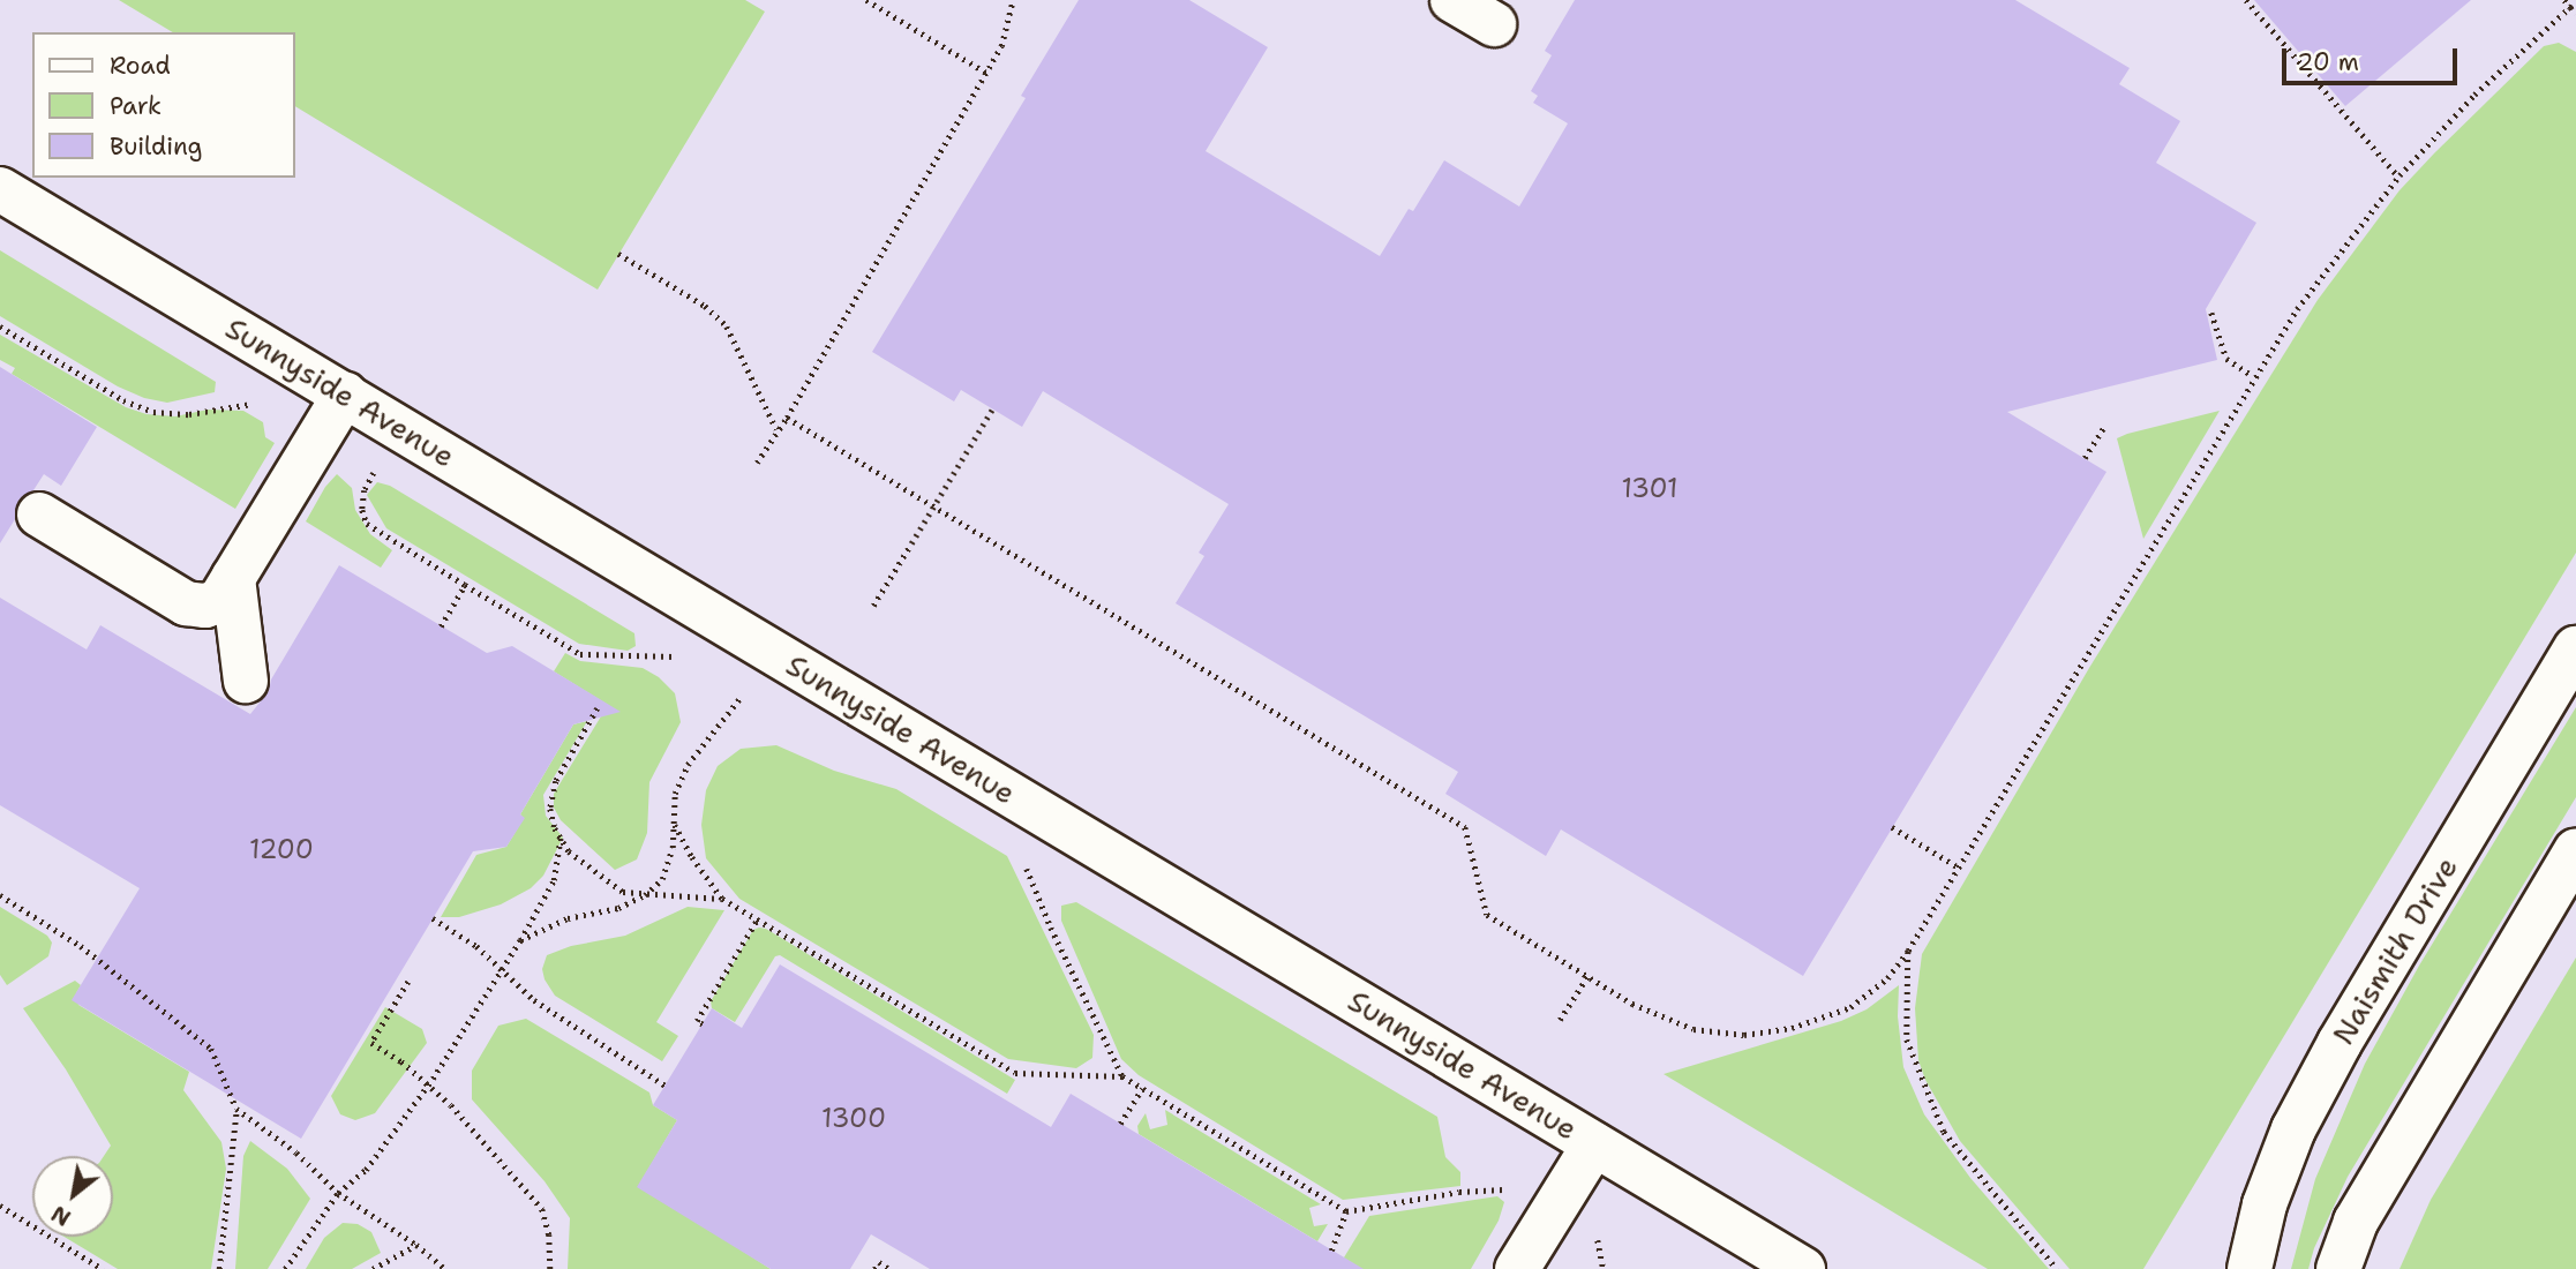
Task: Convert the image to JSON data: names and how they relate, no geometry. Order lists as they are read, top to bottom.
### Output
{
  "streets": {
    "street": ["Sunnyside Avenue", "Naismith Drive"]
  },
  "house_numbers": ["1301", "1200", "1300"],
  "legend": ["Road", "Park", "Building"],
  "scale_bar": "20 m",
  "north": "bottom left"
}
